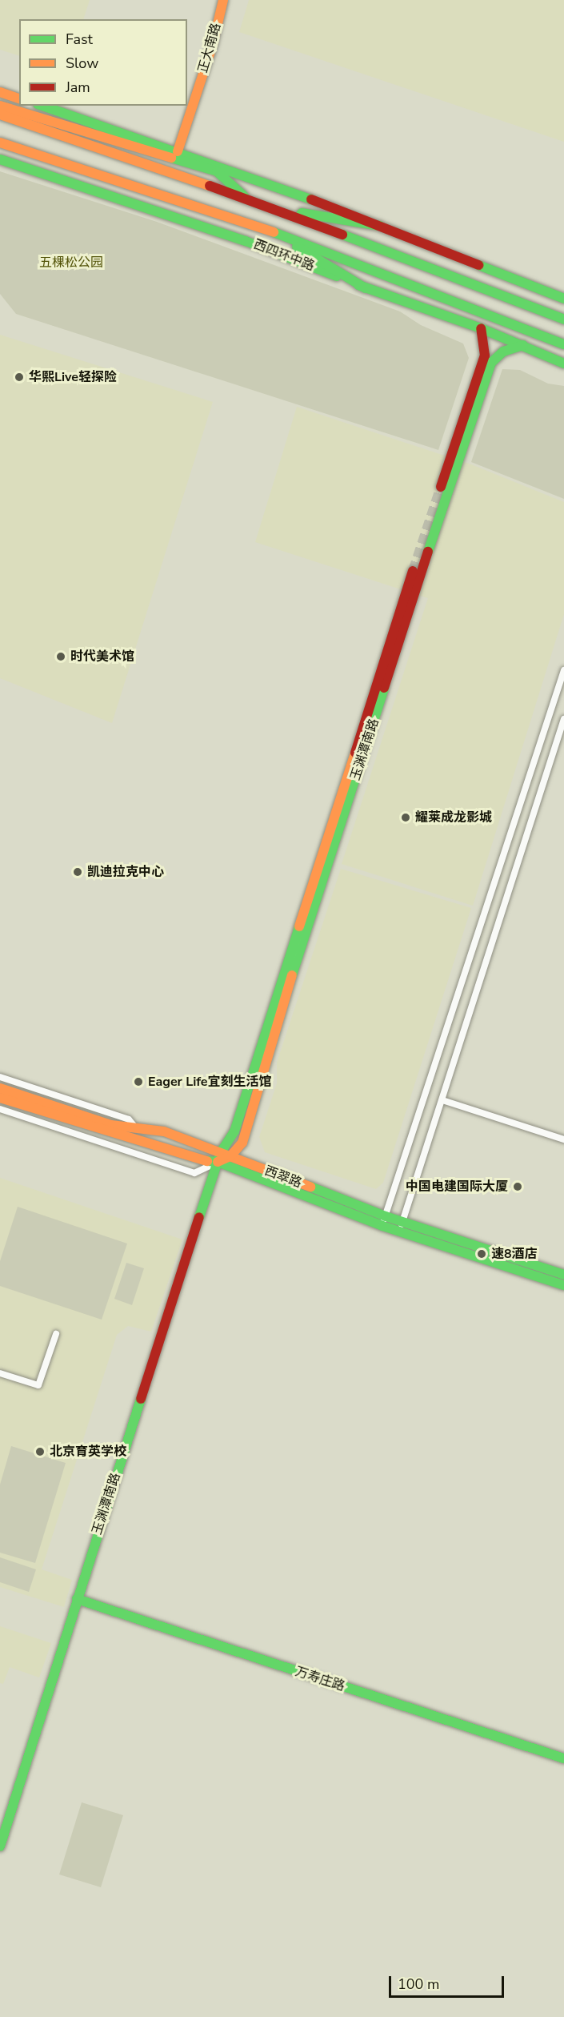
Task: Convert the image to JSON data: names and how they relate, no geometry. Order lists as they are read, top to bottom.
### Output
{
  "streets": {
    "main road": [
      "正大南路",
      "西四环中路",
      "玉渊潭南路",
      "西翠路",
      "万寿庄路"
    ]
  },
  "crossings": [
    ["西四环中路", "玉渊潭南路"],
    ["玉渊潭南路", "西翠路"],
    ["玉渊潭南路", "万寿庄路"]
  ],
  "parks": ["五棵松公园"],
  "places": [
    "华熙Live轻探险",
    "时代美术馆",
    "耀莱成龙影城",
    "凯迪拉克中心",
    "Eager Life宜刻生活馆",
    "中国电建国际大厦",
    "速8酒店",
    "北京育英学校"
  ],
  "legend": ["Fast", "Slow", "Jam"],
  "scale_bar": "100 m"
}
